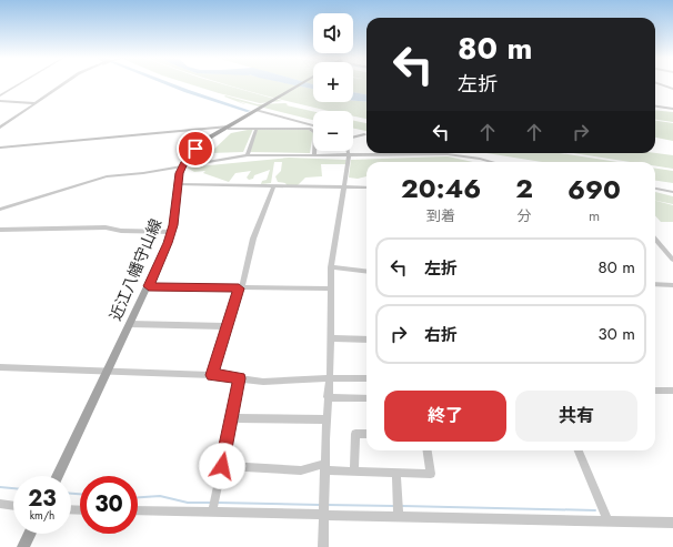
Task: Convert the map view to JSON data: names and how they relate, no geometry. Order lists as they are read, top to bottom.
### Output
{
  "streets": {
    "main road": ["近江八幡守山線"]
  },
  "page": {
    "map_buttons": ["+", "−"],
    "turn": ["80 m", "左折"],
    "eta": [
      "20:46",
      "到着",
      "2",
      "分",
      "690",
      "m"
    ],
    "list": [
      {
        "name": "左折",
        "value": "80 m"
      },
      {
        "name": "右折",
        "value": "30 m"
      }
    ],
    "buttons": ["終了", "共有"],
    "speed": "23 km/h",
    "limit": "30"
  }
}
